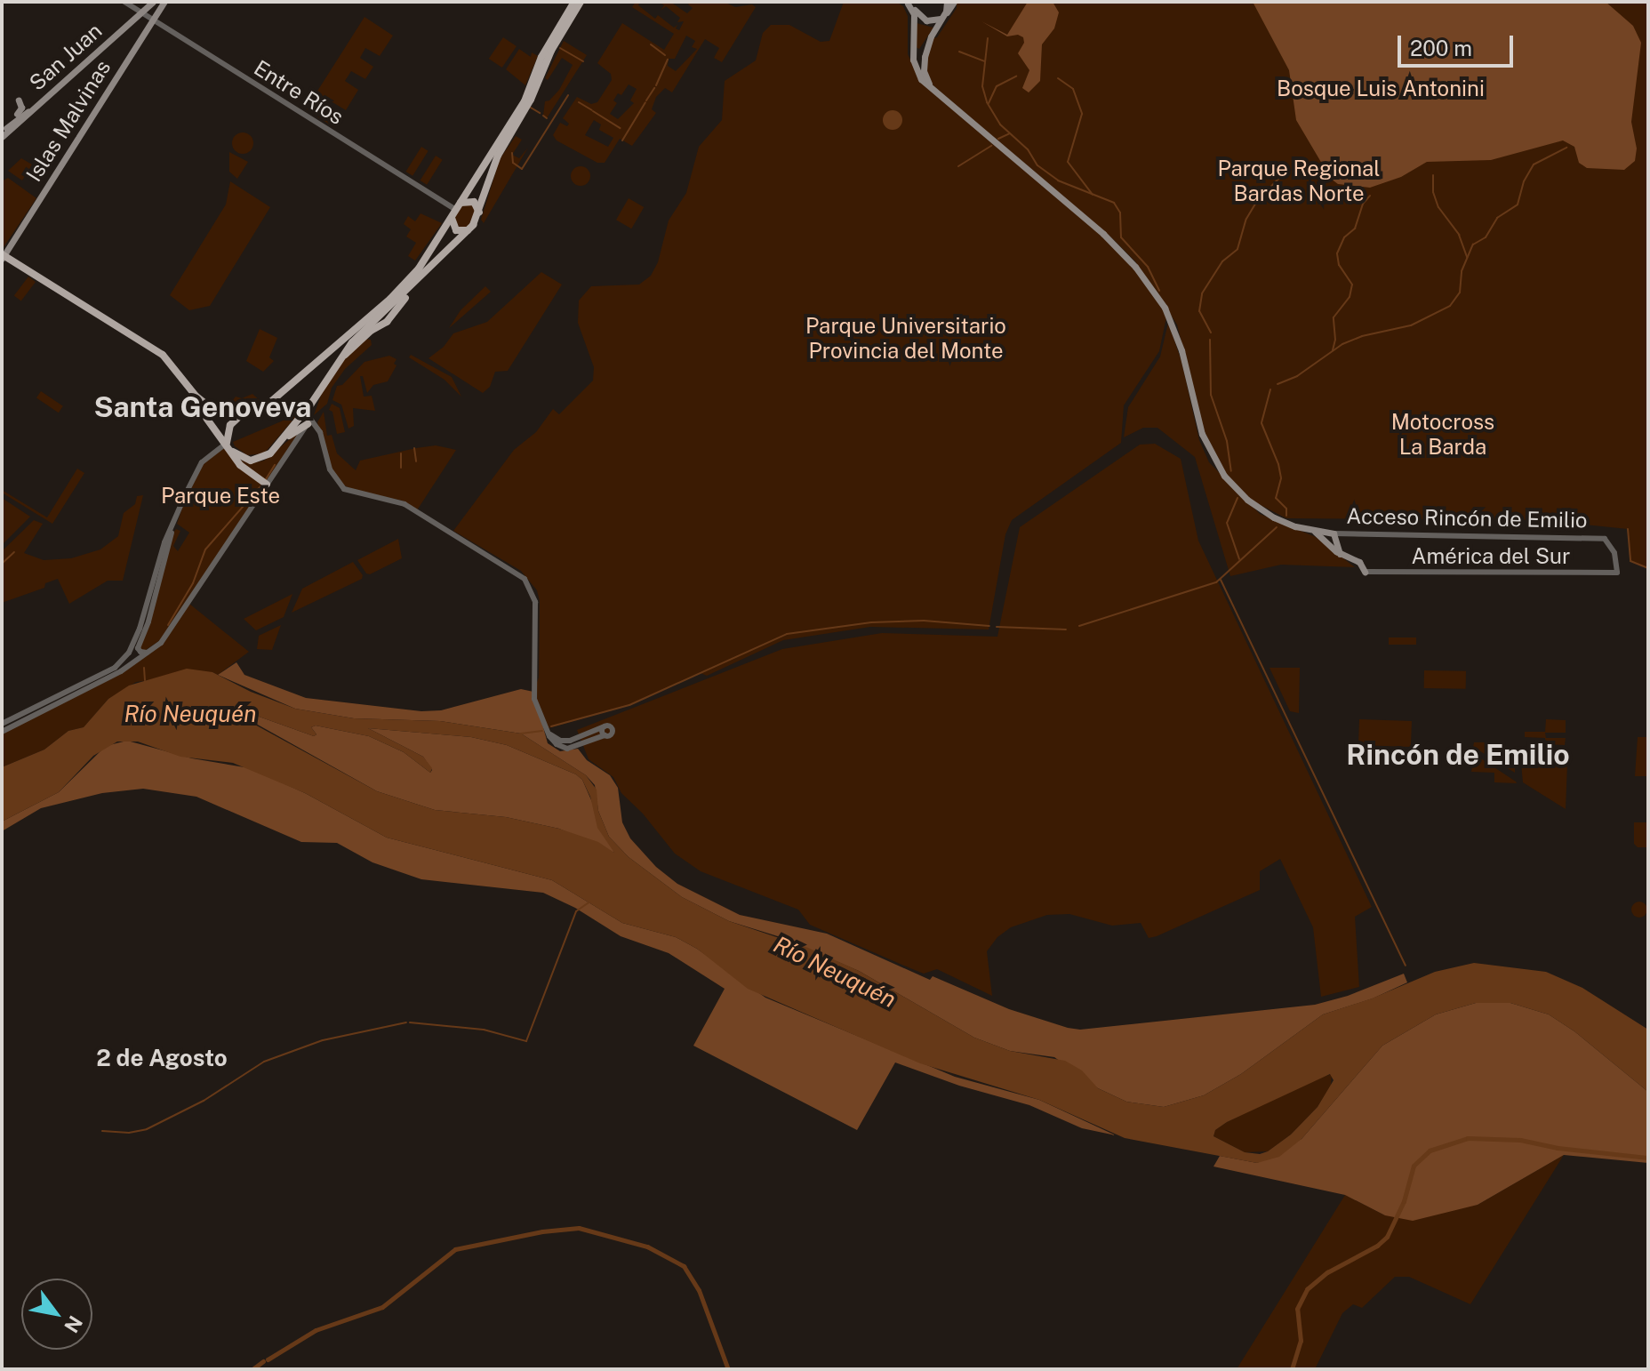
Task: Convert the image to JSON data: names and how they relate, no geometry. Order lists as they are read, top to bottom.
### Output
{
  "streets": {
    "main road": ["San Juan", "Islas Malvinas", "Acceso Rincón de Emilio"],
    "street": ["Entre Ríos", "América del Sur"]
  },
  "crossings": [
    ["San Juan", "Entre Ríos"],
    ["Entre Ríos", "Islas Malvinas"],
    ["Acceso Rincón de Emilio", "América del Sur"]
  ],
  "districts": ["Santa Genoveva", "Rincón de Emilio", "2 de Agosto"],
  "water": ["Río Neuquén"],
  "parks": [
    "Bosque Luis Antonini",
    "Parque Regional Bardas Norte",
    "Parque Universitario Provincia del Monte",
    "Motocross La Barda",
    "Parque Este"
  ],
  "scale_bar": "200 m",
  "north": "bottom right"
}
